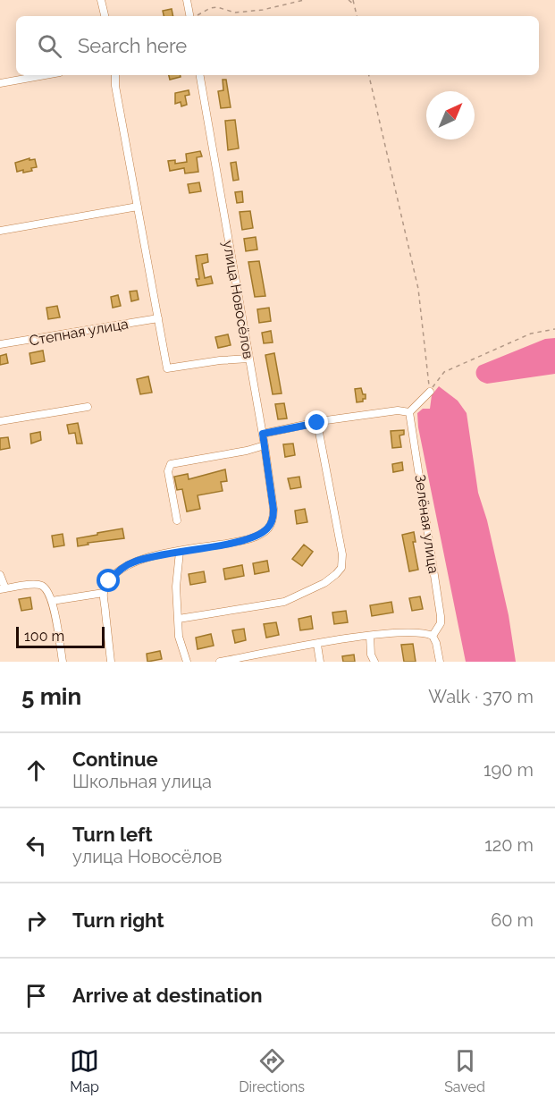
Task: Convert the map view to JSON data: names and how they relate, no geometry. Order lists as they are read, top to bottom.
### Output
{
  "streets": {
    "street": ["улица Новосёлов", "Степная улица", "Зелёная улица"]
  },
  "scale_bar": "100 m",
  "north": "top right",
  "page": {
    "search": "Search here",
    "scale": "100 m",
    "heading": ["5 min", "Walk · 370 m"],
    "list": [
      ["Continue", "Школьная улица", "190 m"],
      ["Turn left", "улица Новосёлов", "120 m"],
      ["Turn right", "60 m"],
      "Arrive at destination"
    ],
    "nav": ["Map", "Directions", "Saved"]
  }
}
